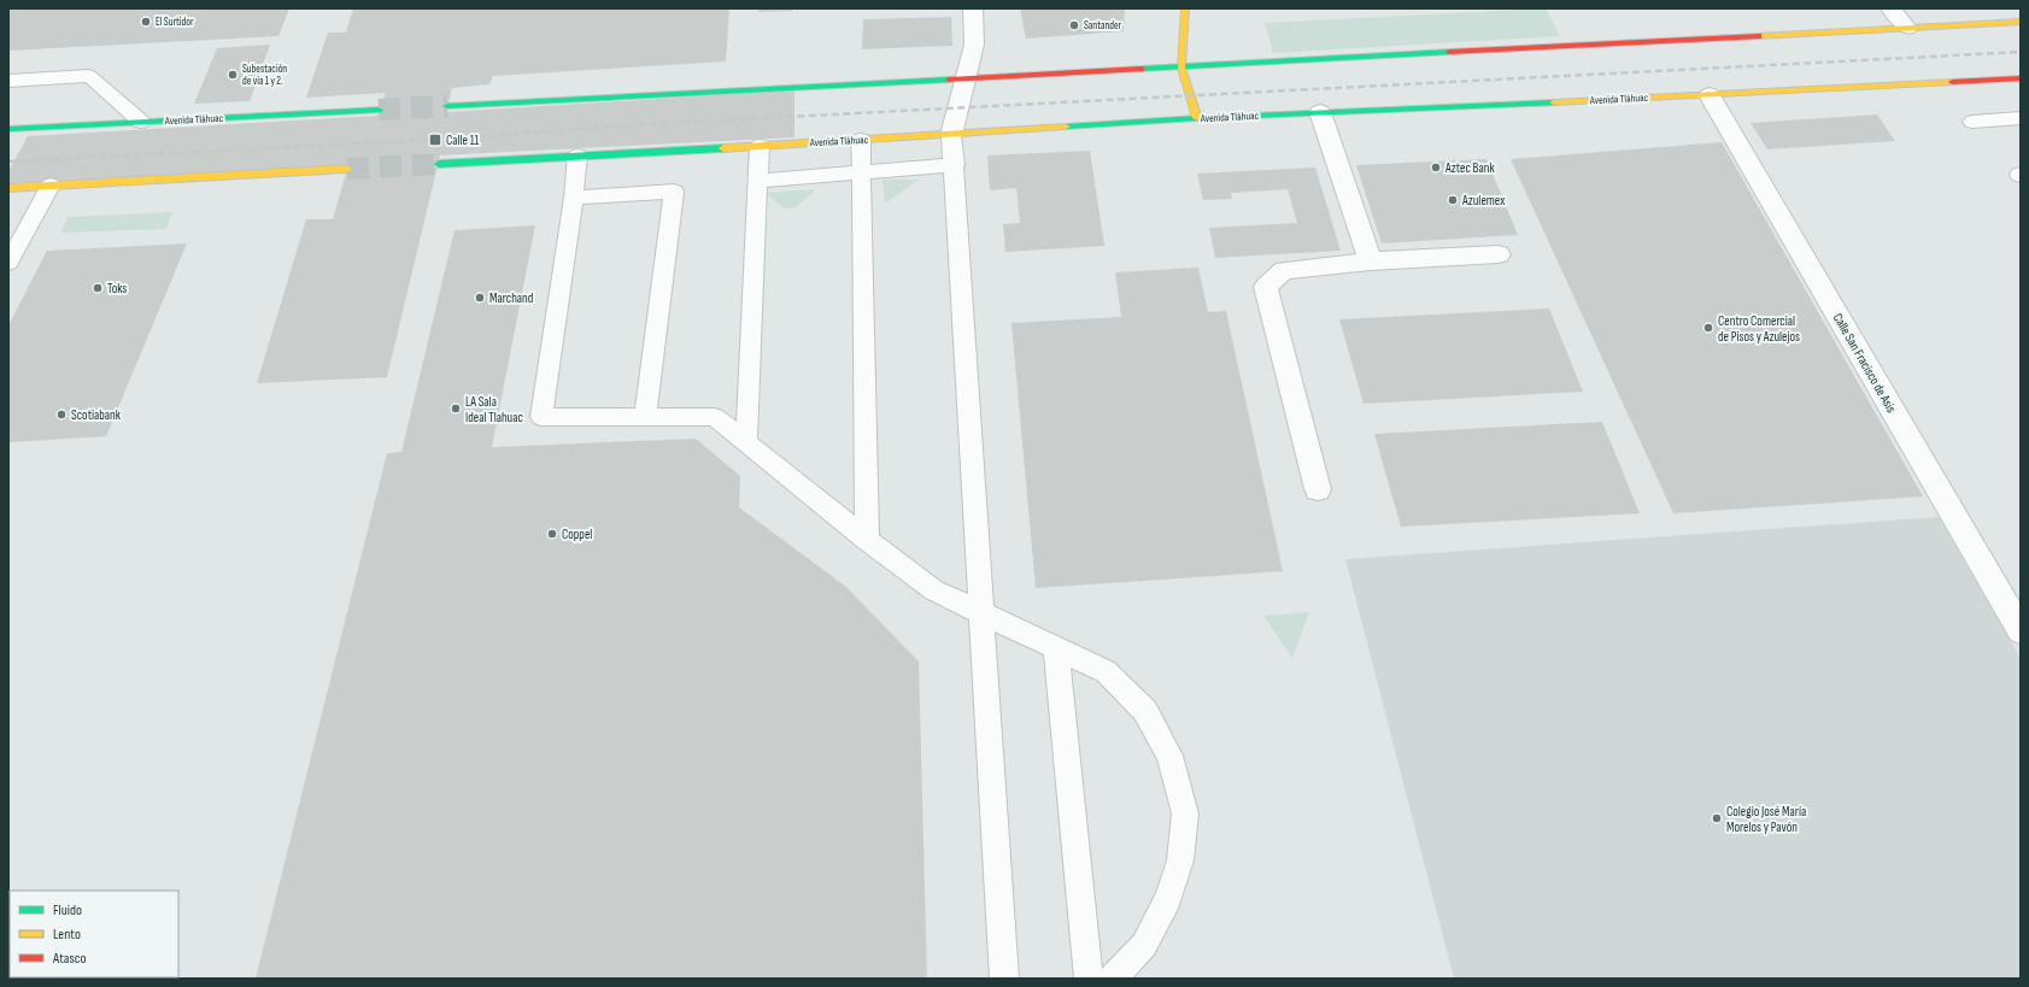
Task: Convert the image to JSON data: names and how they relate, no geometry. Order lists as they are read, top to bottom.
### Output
{
  "streets": {
    "main road": ["Avenida Tláhuac"],
    "street": ["Calle San Fracisco de Asis"]
  },
  "crossings": [
    ["Avenida Tláhuac", "Calle San Fracisco de Asis"]
  ],
  "places": {
    "other": [
      "El Surtidor",
      "Santander",
      "Subestación de vía 1 y 2.",
      "Aztec Bank",
      "Azulemex",
      "Toks",
      "Marchand",
      "Centro Comercial de Pisos y Azulejos",
      "LA Sala Ideal Tlahuac",
      "Scotiabank",
      "Coppel",
      "Colegio José María Morelos y Pavón"
    ],
    "transit": ["Calle 11"]
  },
  "legend": ["Fluido", "Lento", "Atasco"]
}
